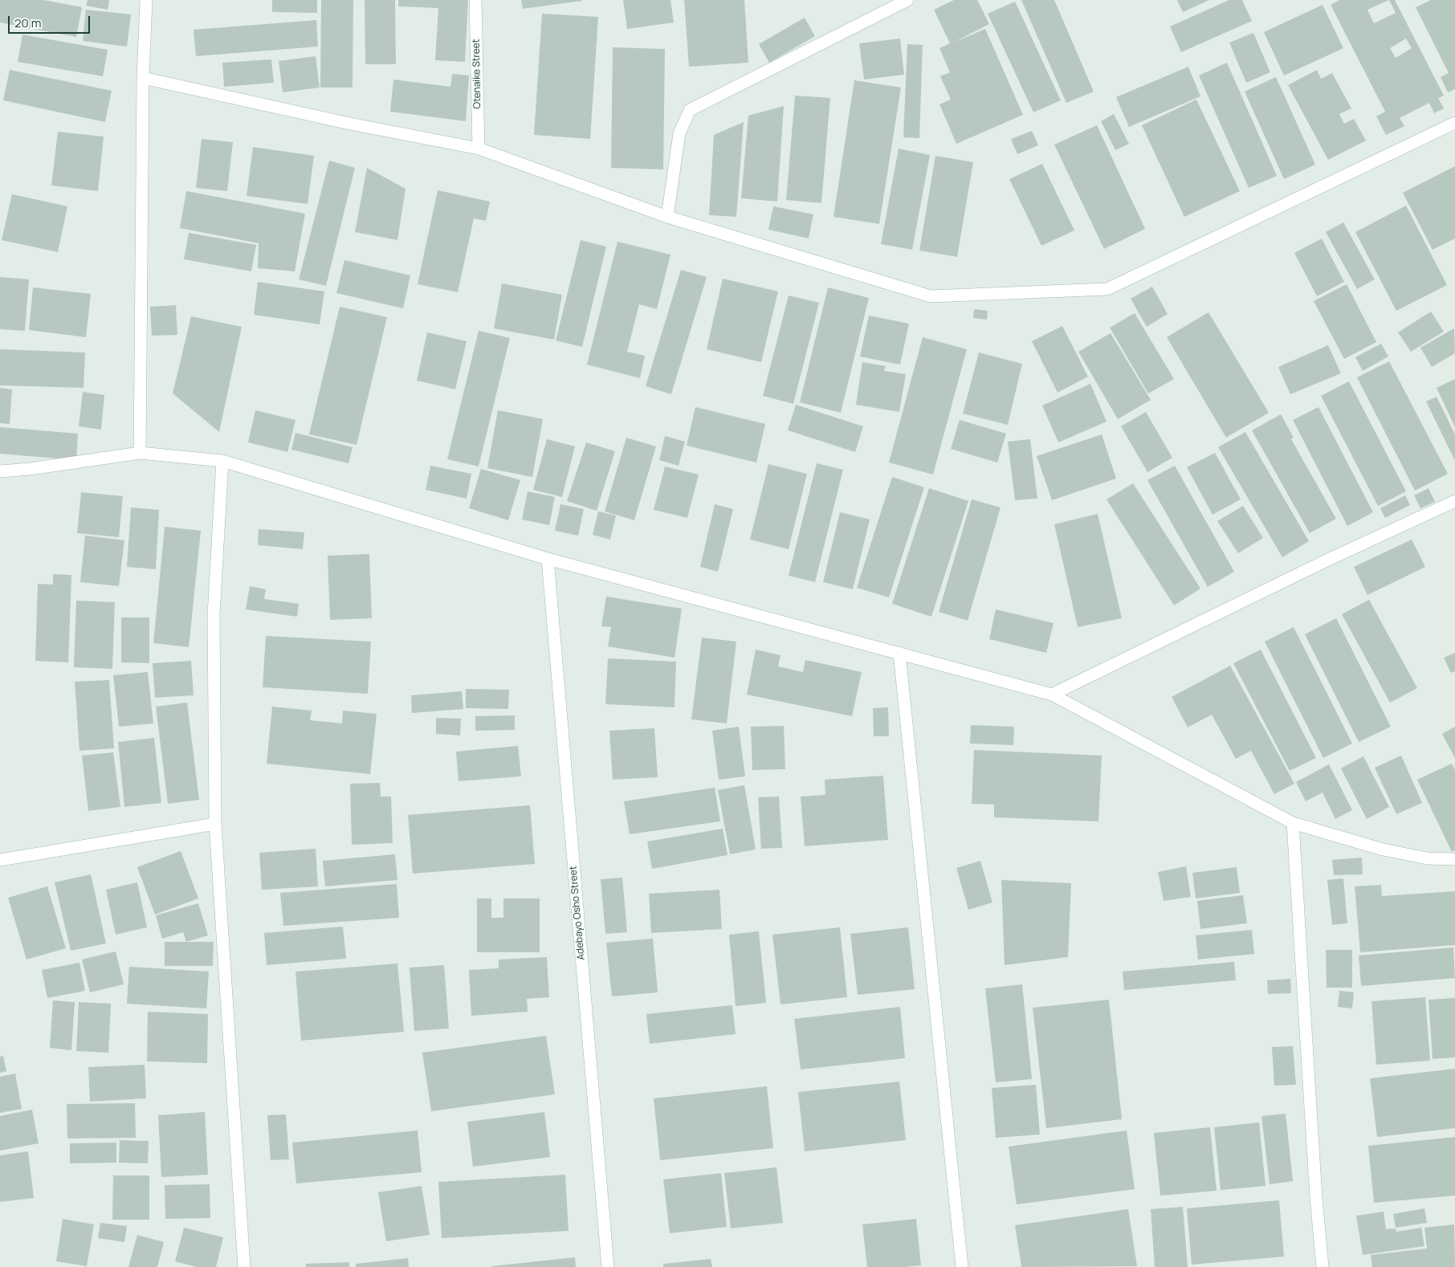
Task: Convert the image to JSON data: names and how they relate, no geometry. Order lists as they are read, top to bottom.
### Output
{
  "streets": {
    "street": ["Otenaike Street", "Adebayo Osho Street"]
  },
  "scale_bar": "20 m"
}
